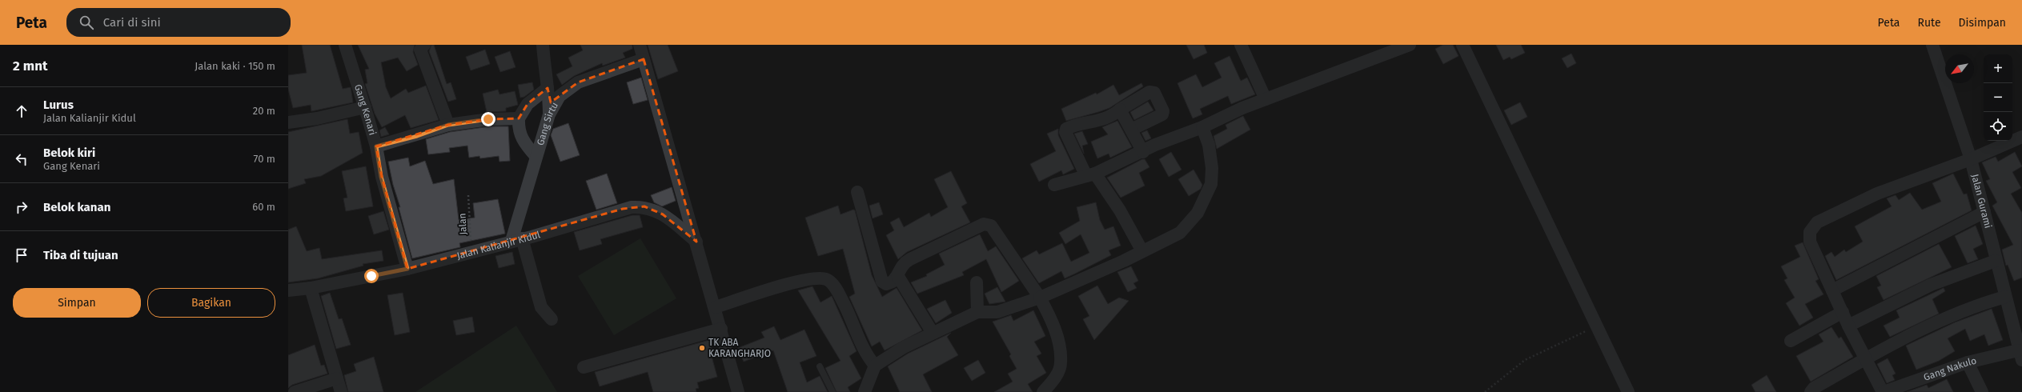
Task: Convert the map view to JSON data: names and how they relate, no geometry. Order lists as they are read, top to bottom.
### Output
{
  "streets": {
    "street": [
      "Gang Kenari",
      "Gang Sirtu",
      "Jalan Gurami",
      "Jalan Kalianjir Kidul",
      "Gang Nakulo"
    ],
    "path": ["Jalan"]
  },
  "crossings": [
    ["Gang Kenari", "Jalan Kalianjir Kidul"],
    ["Gang Sirtu", "Jalan Kalianjir Kidul"],
    ["Jalan Gurami", "Gang Nakulo"],
    ["Jalan", "Jalan Kalianjir Kidul"]
  ],
  "places": ["TK ABA KARANGHARJO"],
  "north": "bottom left",
  "page": {
    "header": "Peta",
    "search": "Cari di sini",
    "nav": ["Peta", "Rute", "Disimpan"],
    "heading": ["2 mnt", "Jalan kaki · 150 m"],
    "map_buttons": ["+", "−"],
    "list": [
      ["Lurus", "Jalan Kalianjir Kidul", "20 m"],
      ["Belok kiri", "Gang Kenari", "70 m"],
      ["Belok kanan", "60 m"],
      "Tiba di tujuan"
    ],
    "buttons": ["Simpan", "Bagikan"]
  }
}
